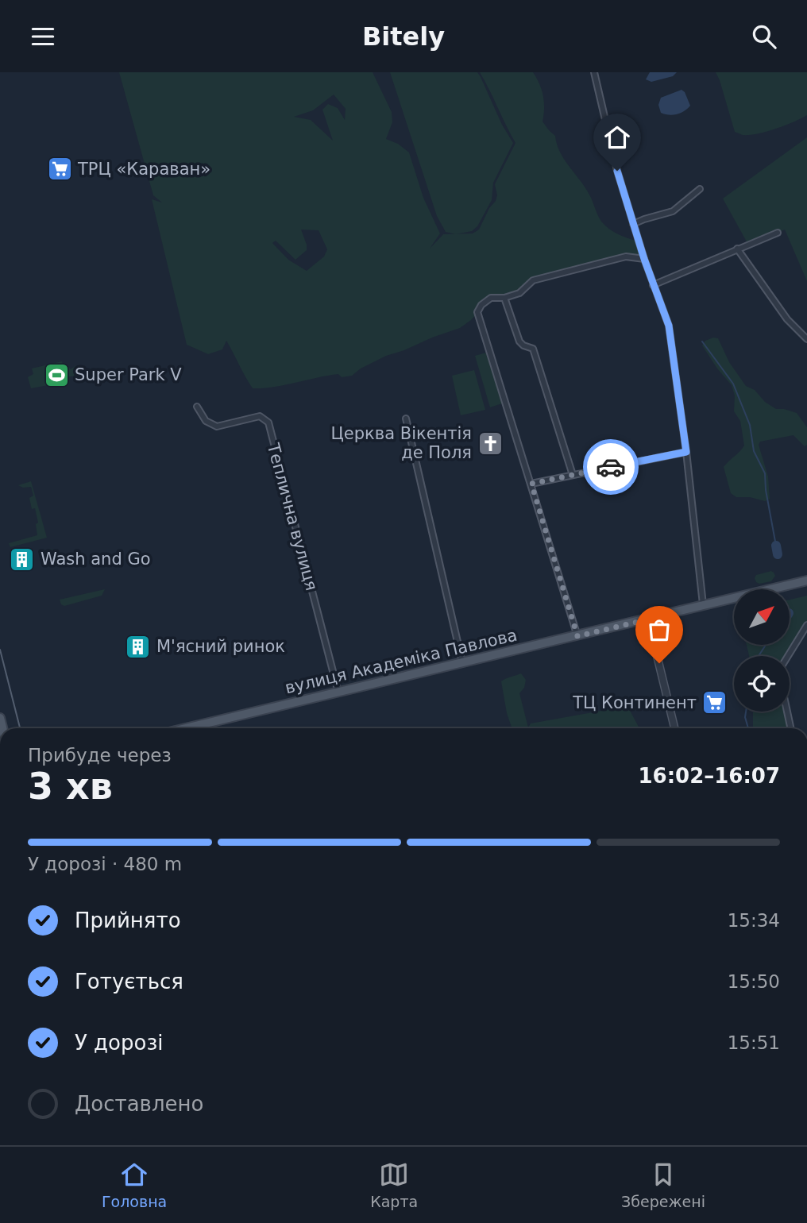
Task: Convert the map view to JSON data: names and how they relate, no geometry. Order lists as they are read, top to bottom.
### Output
{
  "streets": {
    "main road": ["вулиця Академіка Павлова"],
    "street": ["Теплична вулиця"]
  },
  "crossings": [
    ["Теплична вулиця", "вулиця Академіка Павлова"]
  ],
  "places": {
    "supermarket": ["ТРЦ «Караван»", "ТЦ Континент"],
    "sports": ["Super Park V"],
    "church": ["Церква Вікентія де Поля"],
    "building": ["Wash and Go", "М'ясний ринок"]
  },
  "north": "top right",
  "page": {
    "header": "Bitely",
    "heading": ["3 хв", "Прибуде через", "16:02–16:07"],
    "bar": "У дорозі · 480 m",
    "list": [
      ["Прийнято", "15:34"],
      ["Готується", "15:50"],
      ["У дорозі", "15:51"],
      "Доставлено"
    ],
    "tabs": ["Головна", "Карта", "Збережені"]
  }
}
